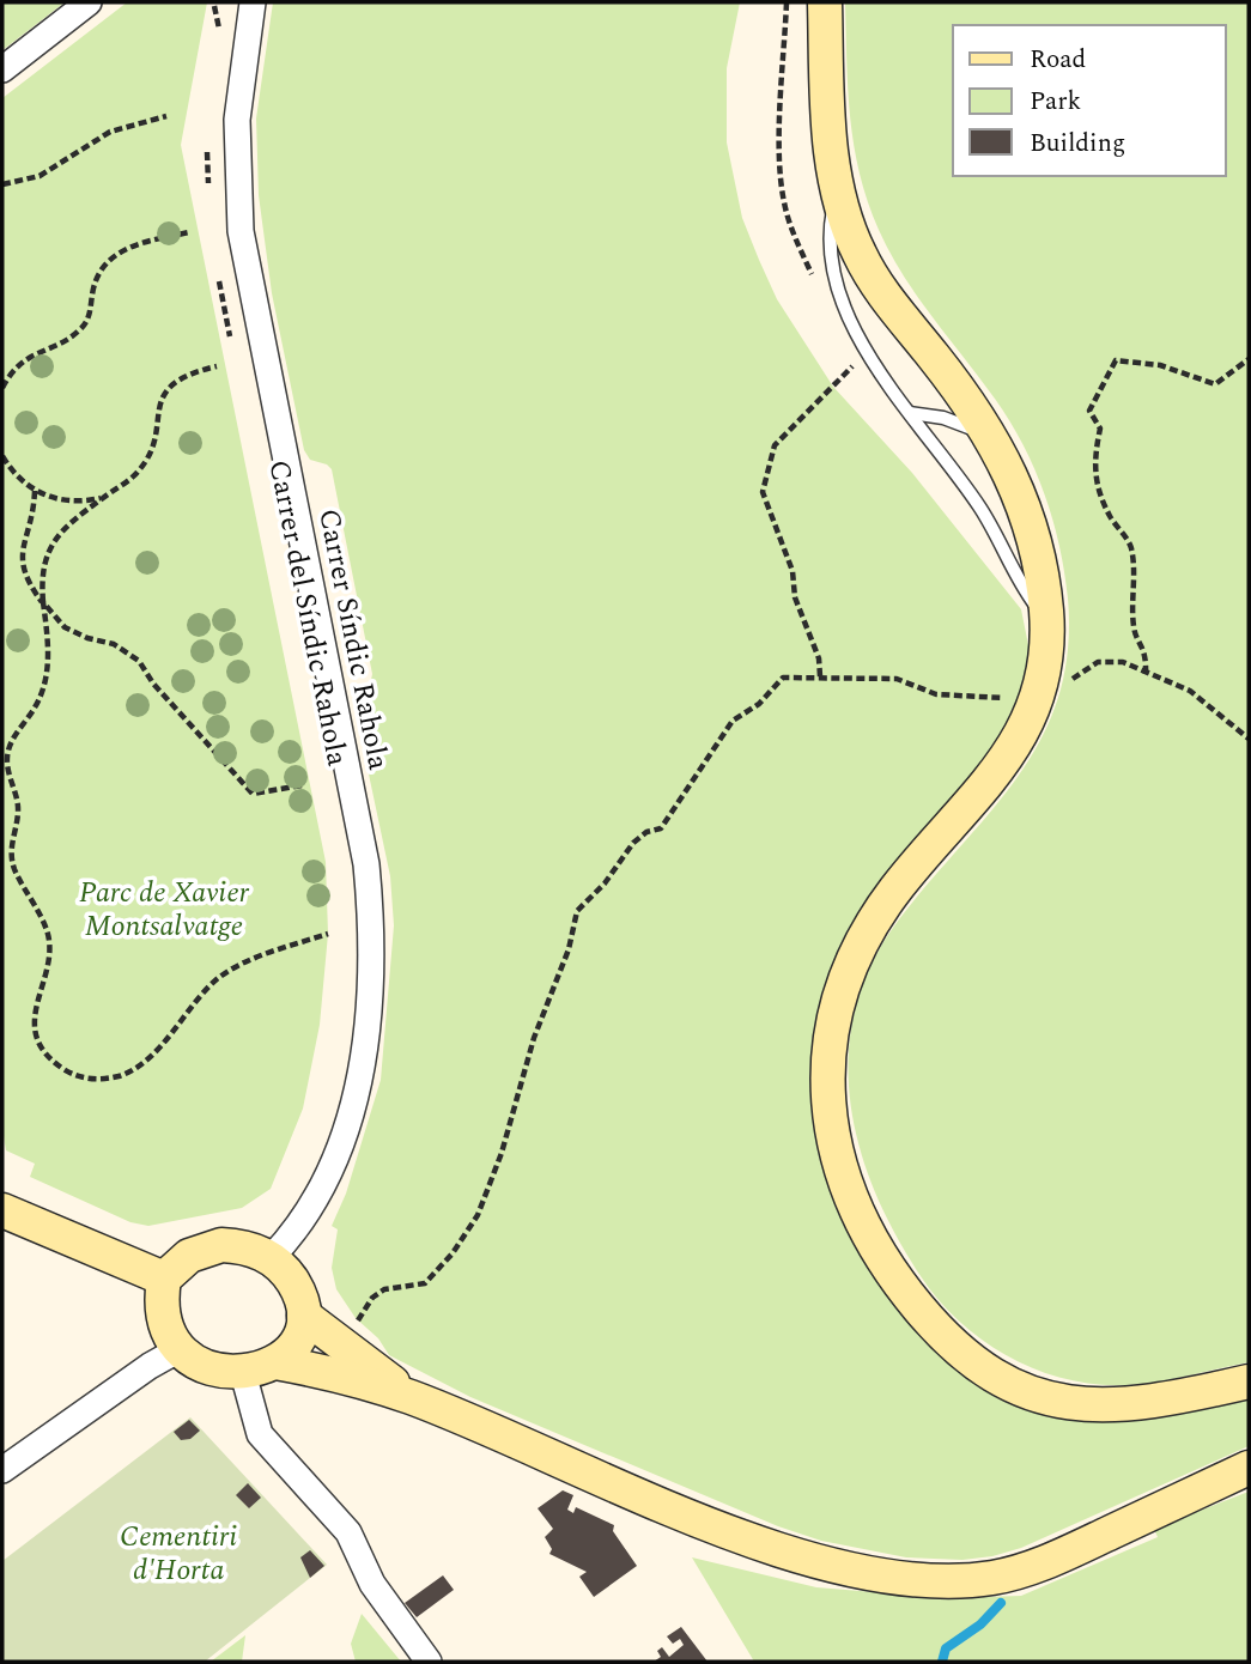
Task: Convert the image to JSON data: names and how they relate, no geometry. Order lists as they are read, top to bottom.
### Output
{
  "streets": {
    "street": ["Carrer Síndic Rahola"]
  },
  "parks": ["Parc de Xavier Montsalvatge", "Cementiri d'Horta"],
  "legend": ["Road", "Park", "Building"]
}
